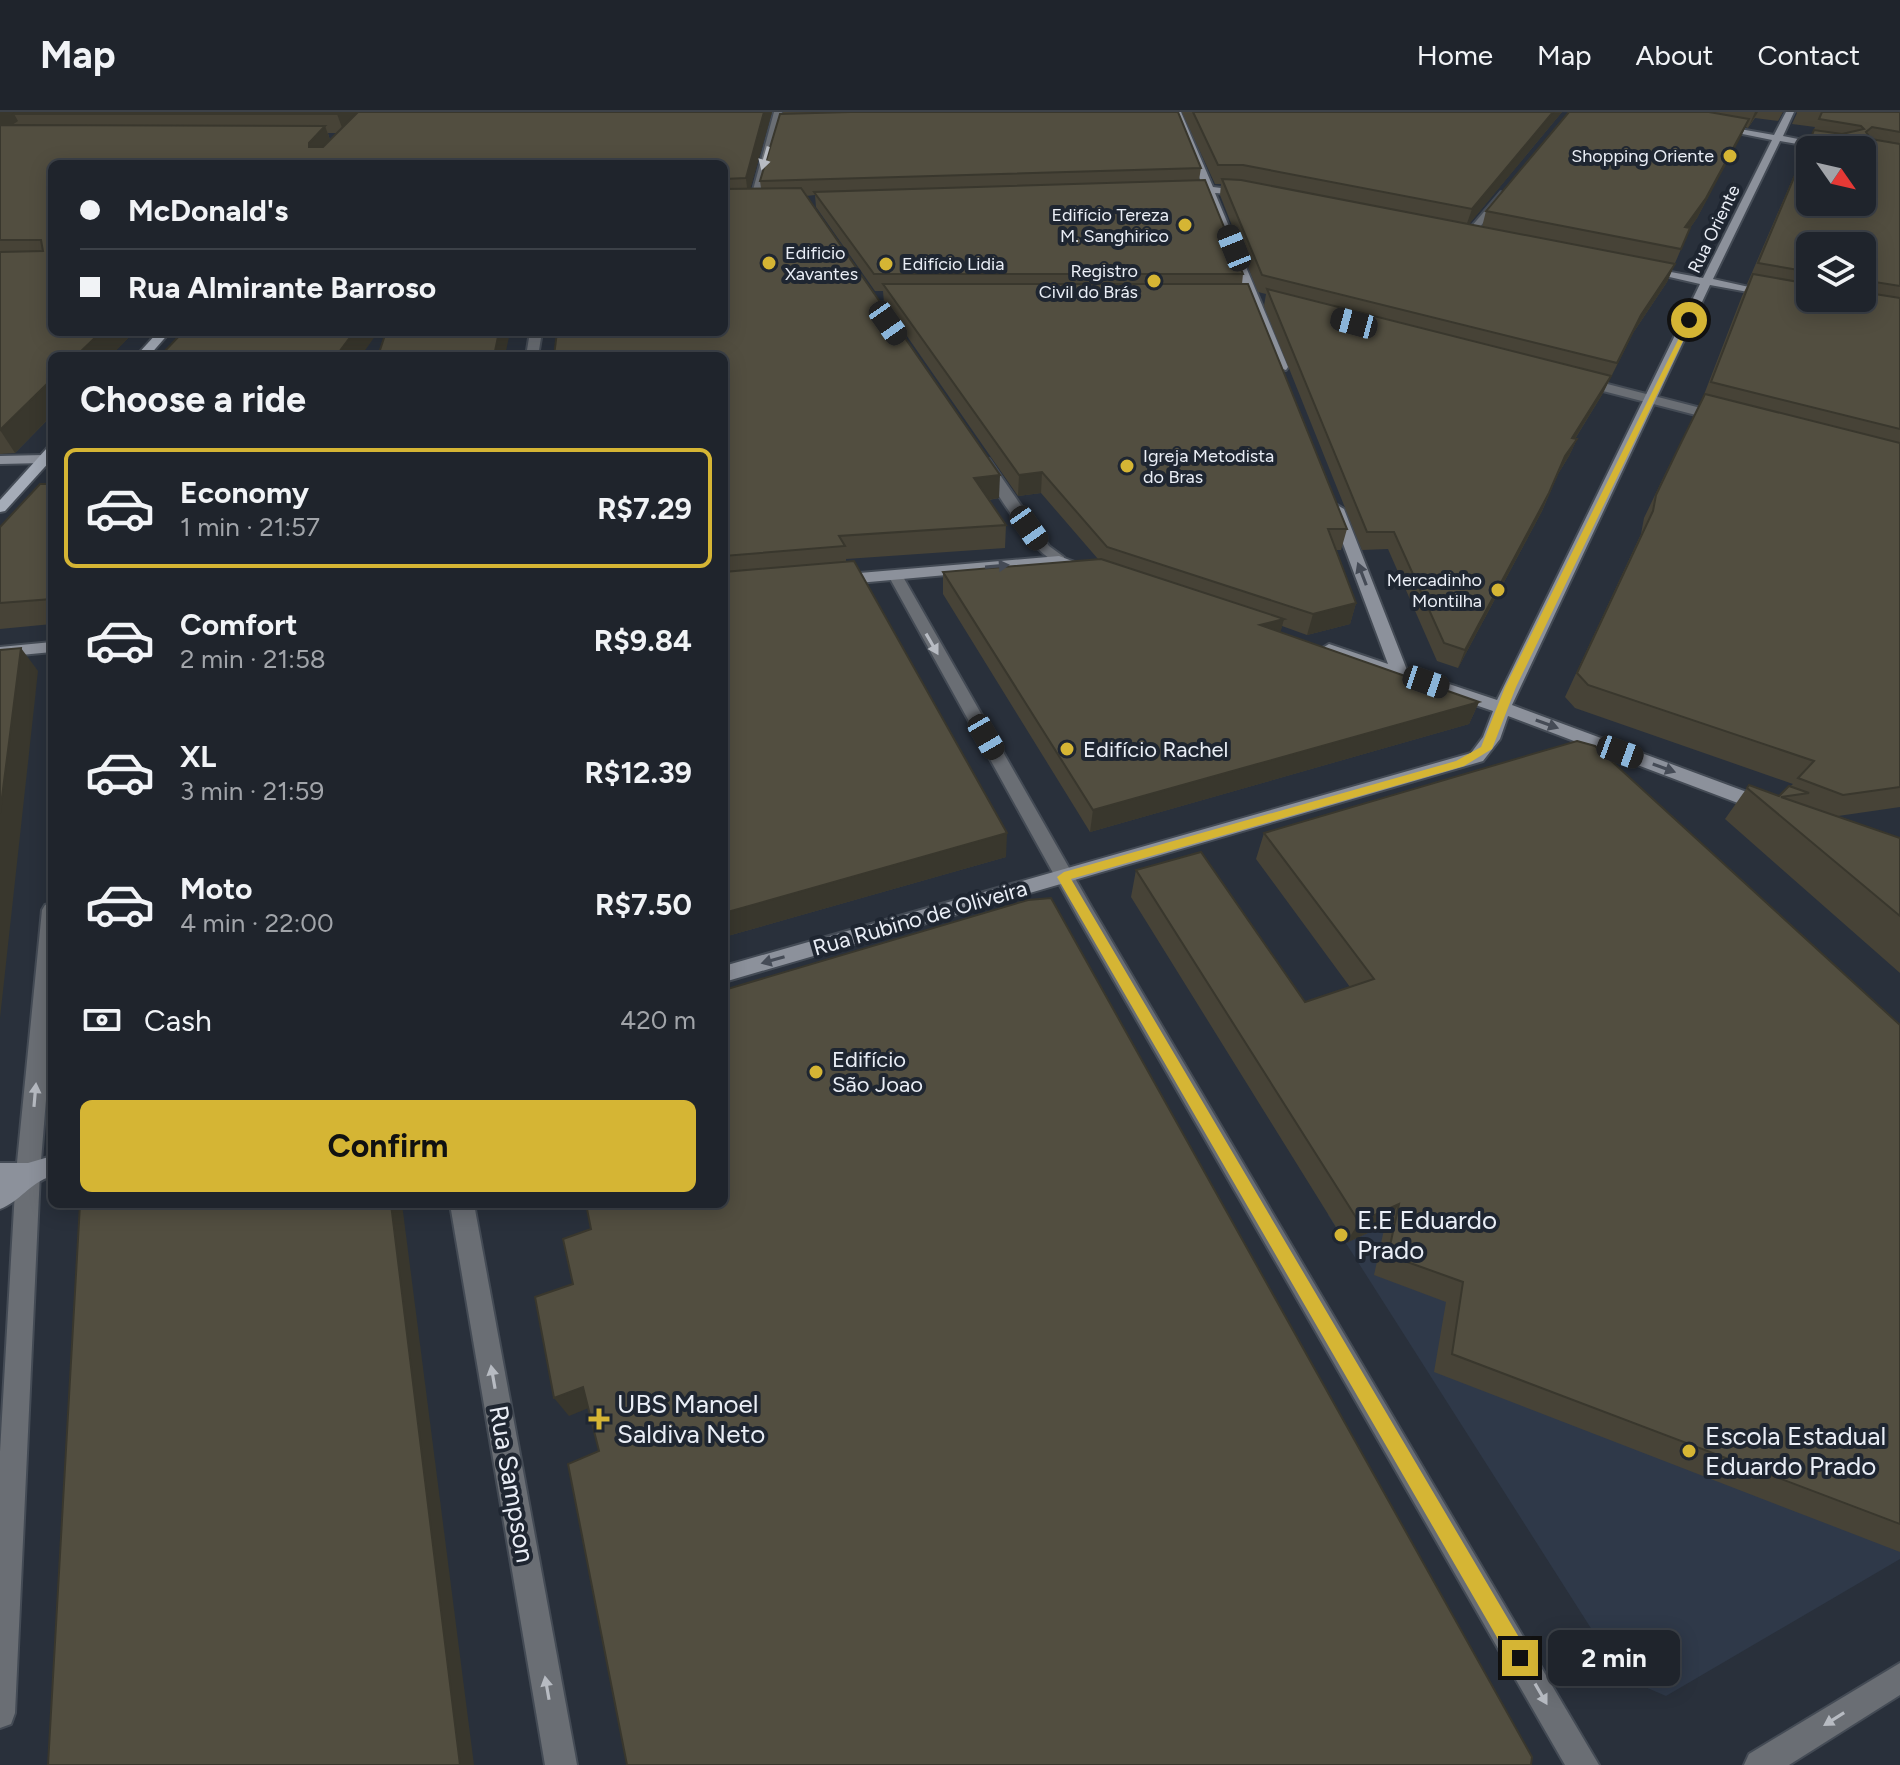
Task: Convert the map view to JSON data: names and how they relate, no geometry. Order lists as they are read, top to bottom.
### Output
{
  "streets": {
    "main road": ["Rua Oriente", "Rua Rubino de Oliveira"],
    "street": ["Rua Sampson"]
  },
  "crossings": [
    ["Rua Oriente", "Rua Rubino de Oliveira"]
  ],
  "one_way": ["Rua Rubino de Oliveira", "Rua Sampson"],
  "places": {
    "other": [
      "Shopping Oriente",
      "Edifício Tereza M. Sanghirico",
      "Edificio Xavantes",
      "Edifício Lidia",
      "Registro Civil do Brás",
      "Igreja Metodista do Bras",
      "Mercadinho Montilha",
      "Edifício Rachel",
      "Edifício São Joao",
      "E.E Eduardo Prado",
      "Escola Estadual Eduardo Prado"
    ],
    "health": ["UBS Manoel Saldiva Neto"]
  },
  "north": "bottom right",
  "page": {
    "header": "Map",
    "nav": [
      "Home",
      "Map",
      "About",
      "Contact"
    ],
    "banner": ["McDonald's", "Rua Almirante Barroso"],
    "heading": "Choose a ride",
    "list": [
      {
        "name": "Economy",
        "note": "1 min · 21:57",
        "value": "R$7.29"
      },
      {
        "name": "Comfort",
        "note": "2 min · 21:58",
        "value": "R$9.84"
      },
      {
        "name": "XL",
        "note": "3 min · 21:59",
        "value": "R$12.39"
      },
      {
        "name": "Moto",
        "note": "4 min · 22:00",
        "value": "R$7.50"
      }
    ],
    "pay": ["Cash", "420 m"],
    "buttons": "Confirm",
    "bubble": "2 min"
  }
}
